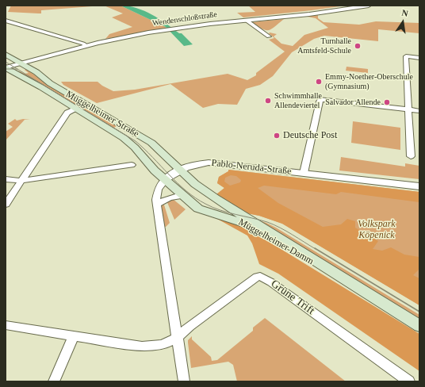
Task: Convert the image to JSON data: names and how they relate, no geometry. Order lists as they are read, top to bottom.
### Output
{
  "streets": {
    "main road": ["Müggelheimer Straße", "Müggelheimer Damm"],
    "street": ["Wendenschloßstraße", "Pablo-Neruda-Straße", "Grüne Trift"]
  },
  "crossings": [
    ["Wendenschloßstraße", "Müggelheimer Straße"],
    ["Müggelheimer Straße", "Pablo-Neruda-Straße"],
    ["Müggelheimer Straße", "Müggelheimer Damm"]
  ],
  "parks": ["Volkspark Köpenick"],
  "places": [
    "Turnhalle Amtsfeld-Schule",
    "Emmy-Noether-Oberschule (Gymnasium)",
    "Schwimmhalle Allendeviertel",
    "Salvador Allende",
    "Deutsche Post"
  ],
  "north": "top"
}
